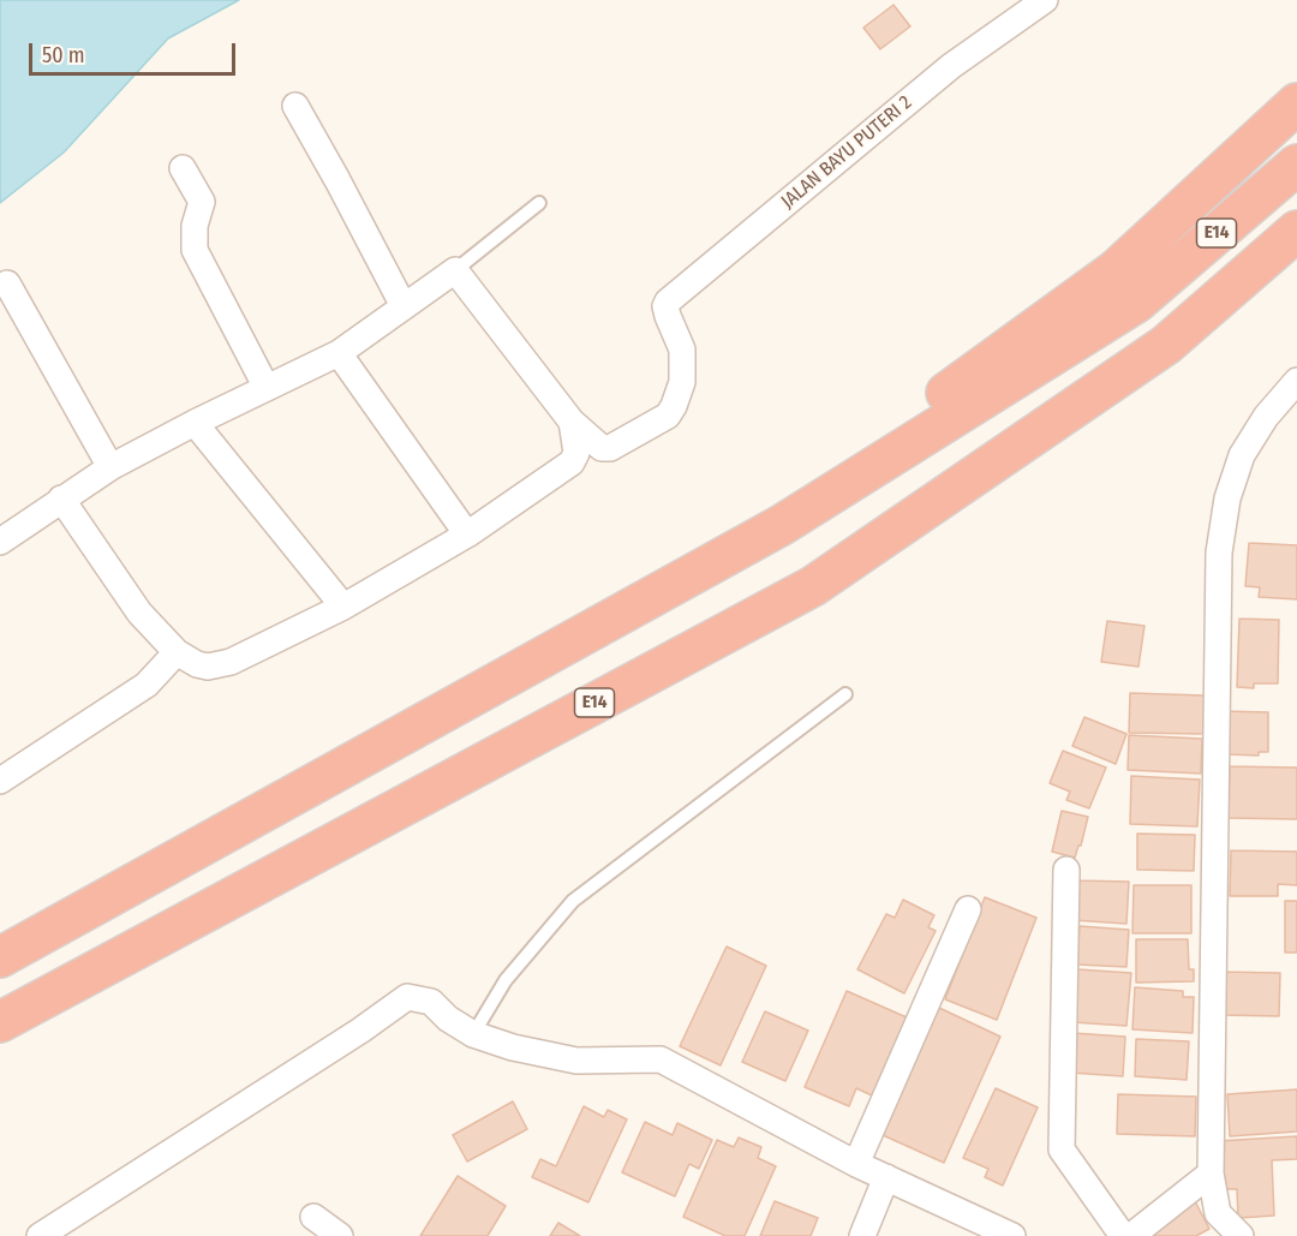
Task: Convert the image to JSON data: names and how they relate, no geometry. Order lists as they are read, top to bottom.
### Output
{
  "streets": {
    "highway": ["E14"],
    "street": ["JALAN BAYU PUTERI 2"]
  },
  "scale_bar": "50 m"
}
